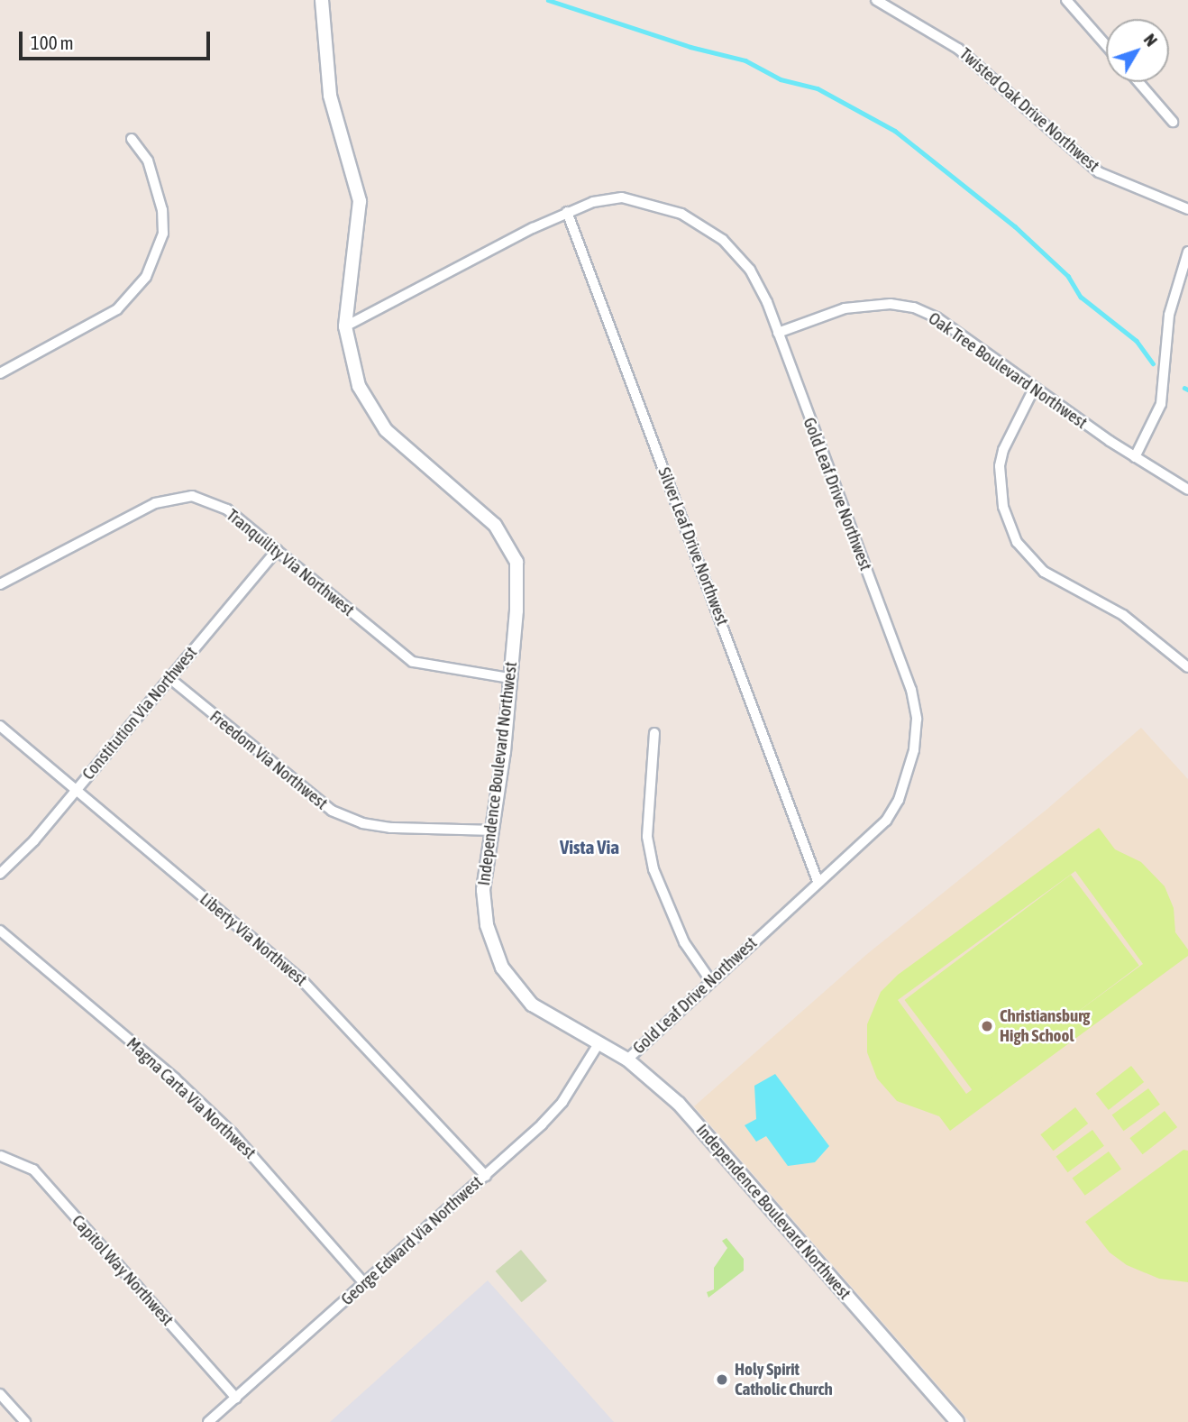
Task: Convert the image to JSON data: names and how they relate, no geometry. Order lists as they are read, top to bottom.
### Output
{
  "streets": {
    "street": [
      "Twisted Oak Drive Northwest",
      "Oak Tree Boulevard Northwest",
      "Gold Leaf Drive Northwest",
      "Silver Leaf Drive Northwest",
      "Tranquility Via Northwest",
      "Constitution Via Northwest",
      "Freedom Via Northwest",
      "Independence Boulevard Northwest",
      "Liberty Via Northwest",
      "Magna Carta Via Northwest",
      "George Edward Via Northwest",
      "Capitol Way Northwest"
    ]
  },
  "crossings": [
    ["Oak Tree Boulevard Northwest", "Gold Leaf Drive Northwest"],
    ["Gold Leaf Drive Northwest", "Silver Leaf Drive Northwest"],
    ["Gold Leaf Drive Northwest", "Independence Boulevard Northwest"],
    ["Tranquility Via Northwest", "Constitution Via Northwest"],
    ["Tranquility Via Northwest", "Independence Boulevard Northwest"],
    ["Constitution Via Northwest", "Freedom Via Northwest"],
    ["Constitution Via Northwest", "Liberty Via Northwest"],
    ["Freedom Via Northwest", "Independence Boulevard Northwest"],
    ["Independence Boulevard Northwest", "George Edward Via Northwest"],
    ["Liberty Via Northwest", "George Edward Via Northwest"],
    ["Magna Carta Via Northwest", "George Edward Via Northwest"],
    ["George Edward Via Northwest", "Capitol Way Northwest"]
  ],
  "districts": ["Vista Via"],
  "places": ["Christiansburg High School", "Holy Spirit Catholic Church"],
  "scale_bar": "100 m",
  "north": "top right"
}
